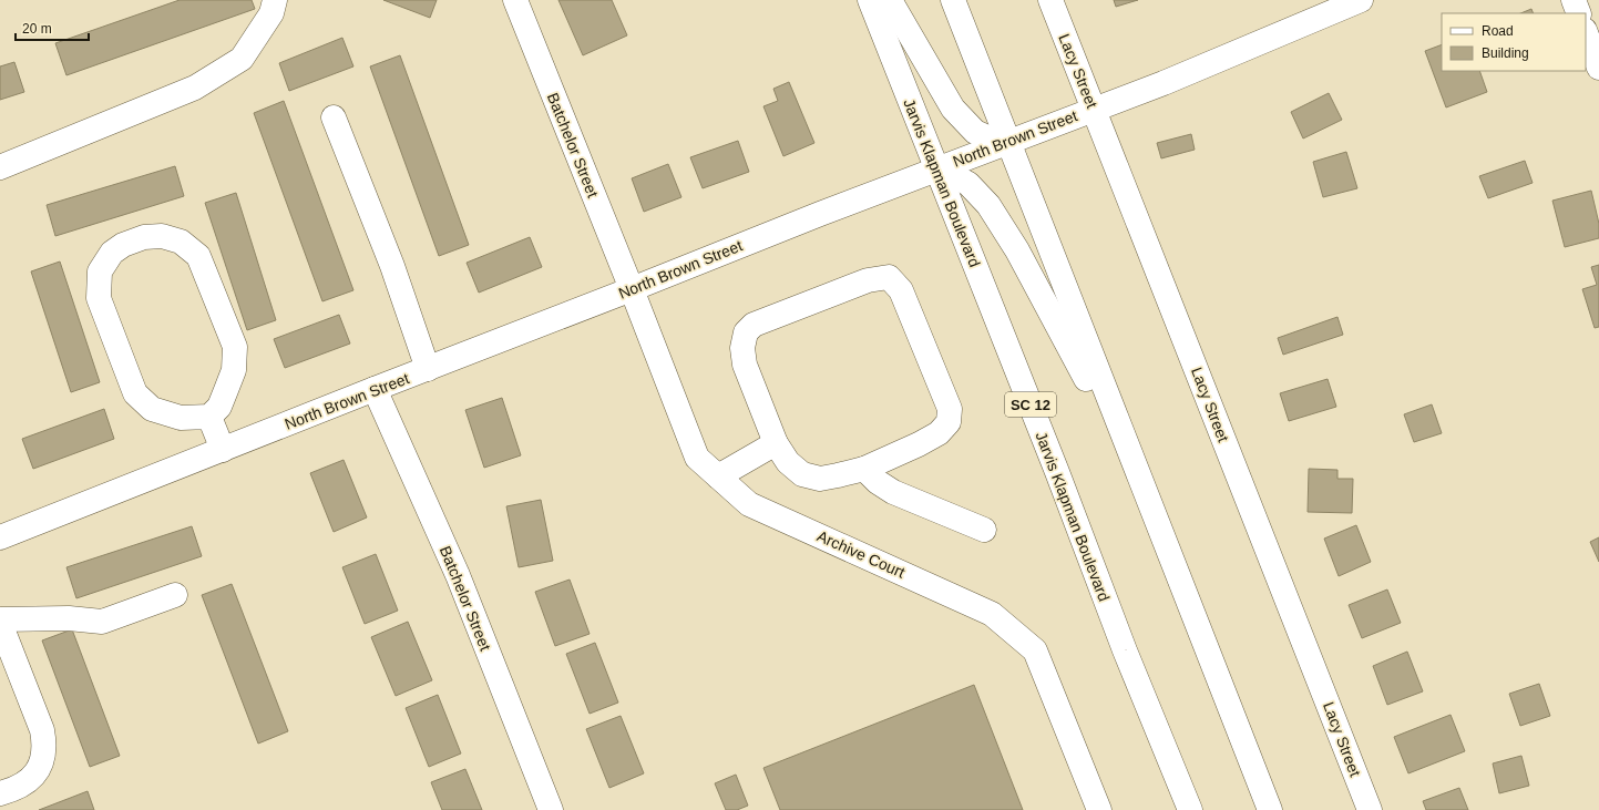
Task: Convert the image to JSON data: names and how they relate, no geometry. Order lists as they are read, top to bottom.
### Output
{
  "streets": {
    "main road": [
      "Lacy Street",
      "North Brown Street",
      "Batchelor Street",
      "Jarvis Klapman Boulevard",
      "SC 12",
      "Archive Court"
    ]
  },
  "crossings": [
    ["Lacy Street", "North Brown Street"],
    ["North Brown Street", "Batchelor Street"],
    ["North Brown Street", "Jarvis Klapman Boulevard"],
    ["North Brown Street", "Archive Court"],
    ["Batchelor Street", "Archive Court"]
  ],
  "legend": ["Road", "Building"],
  "scale_bar": "20 m"
}
